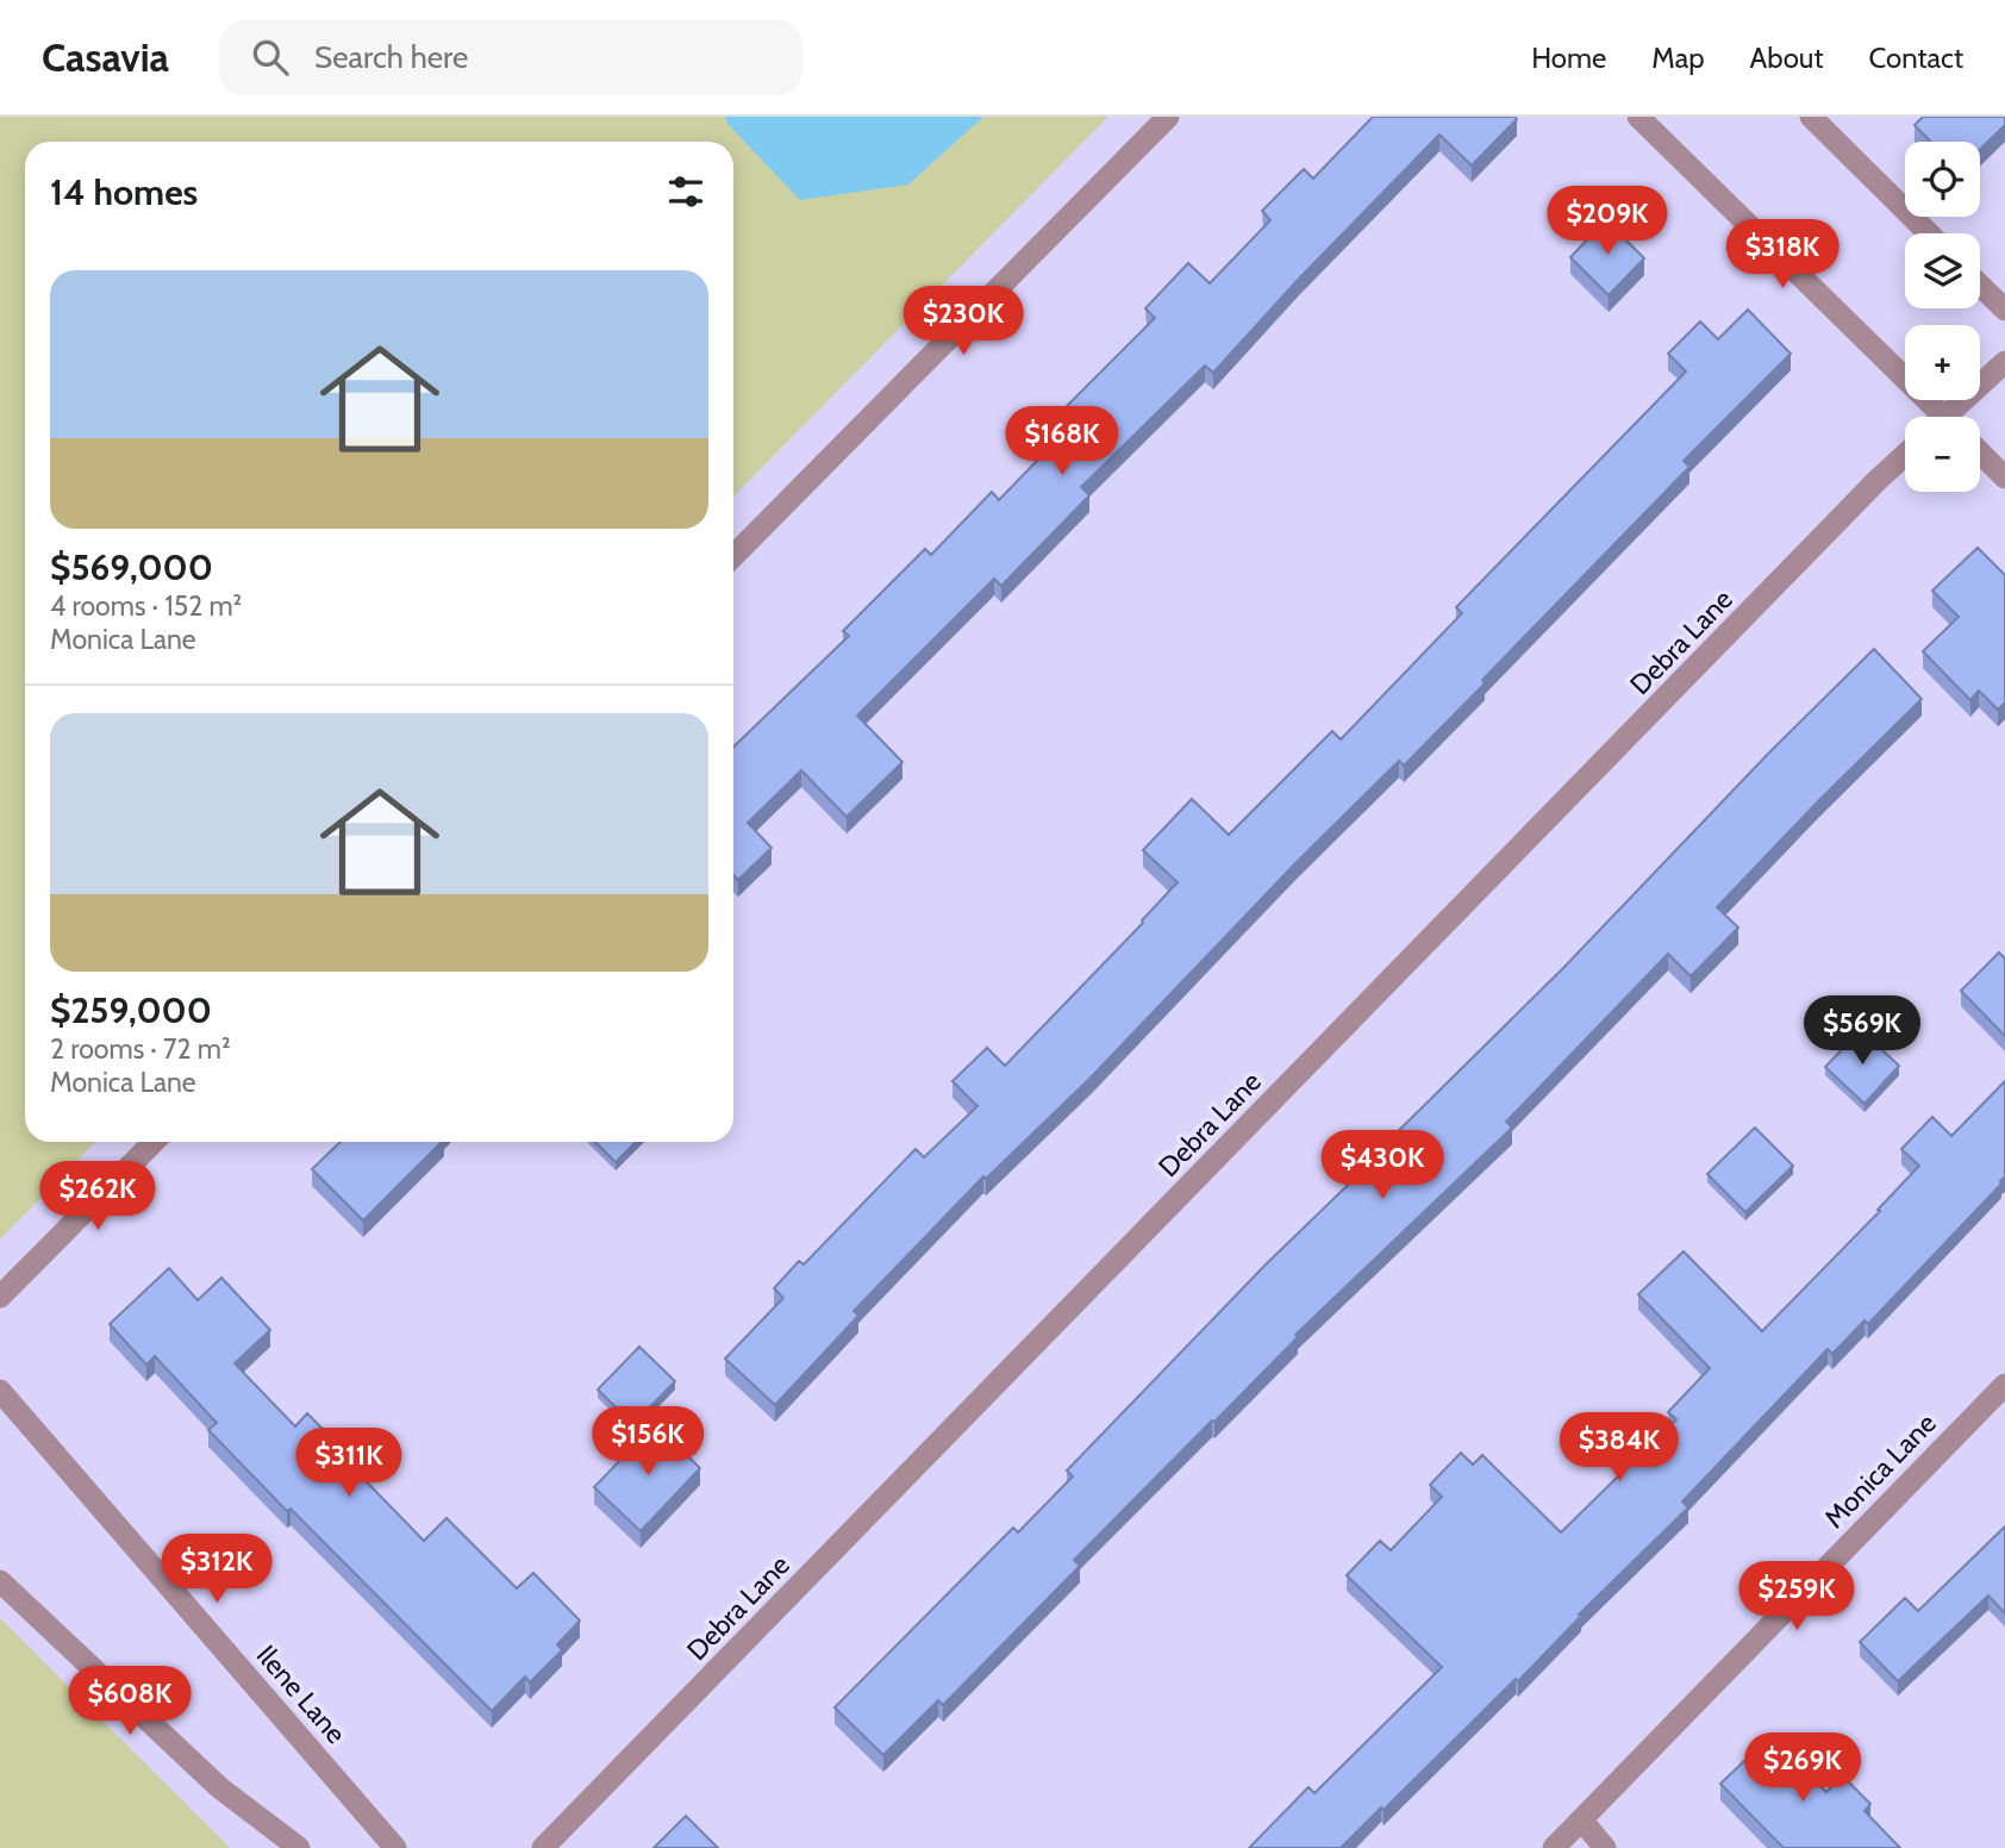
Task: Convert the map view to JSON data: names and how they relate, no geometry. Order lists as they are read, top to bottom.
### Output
{
  "streets": {
    "street": ["Debra Lane", "Monica Lane", "Ilene Lane"]
  },
  "page": {
    "header": "Casavia",
    "search": "Search here",
    "nav": [
      "Home",
      "Map",
      "About",
      "Contact"
    ],
    "map_buttons": ["+", "−"],
    "heading": "14 homes",
    "price": [
      "$209K",
      "$318K",
      "$230K",
      "$168K",
      "$569K",
      "$430K",
      "$262K",
      "$156K",
      "$384K",
      "$311K",
      "$312K",
      "$259K",
      "$608K",
      "$269K"
    ],
    "list": [
      {
        "name": "$569,000",
        "note": "4 rooms · 152 m² · Monica Lane"
      },
      {
        "name": "$259,000",
        "note": "2 rooms · 72 m² · Monica Lane"
      }
    ]
  }
}
